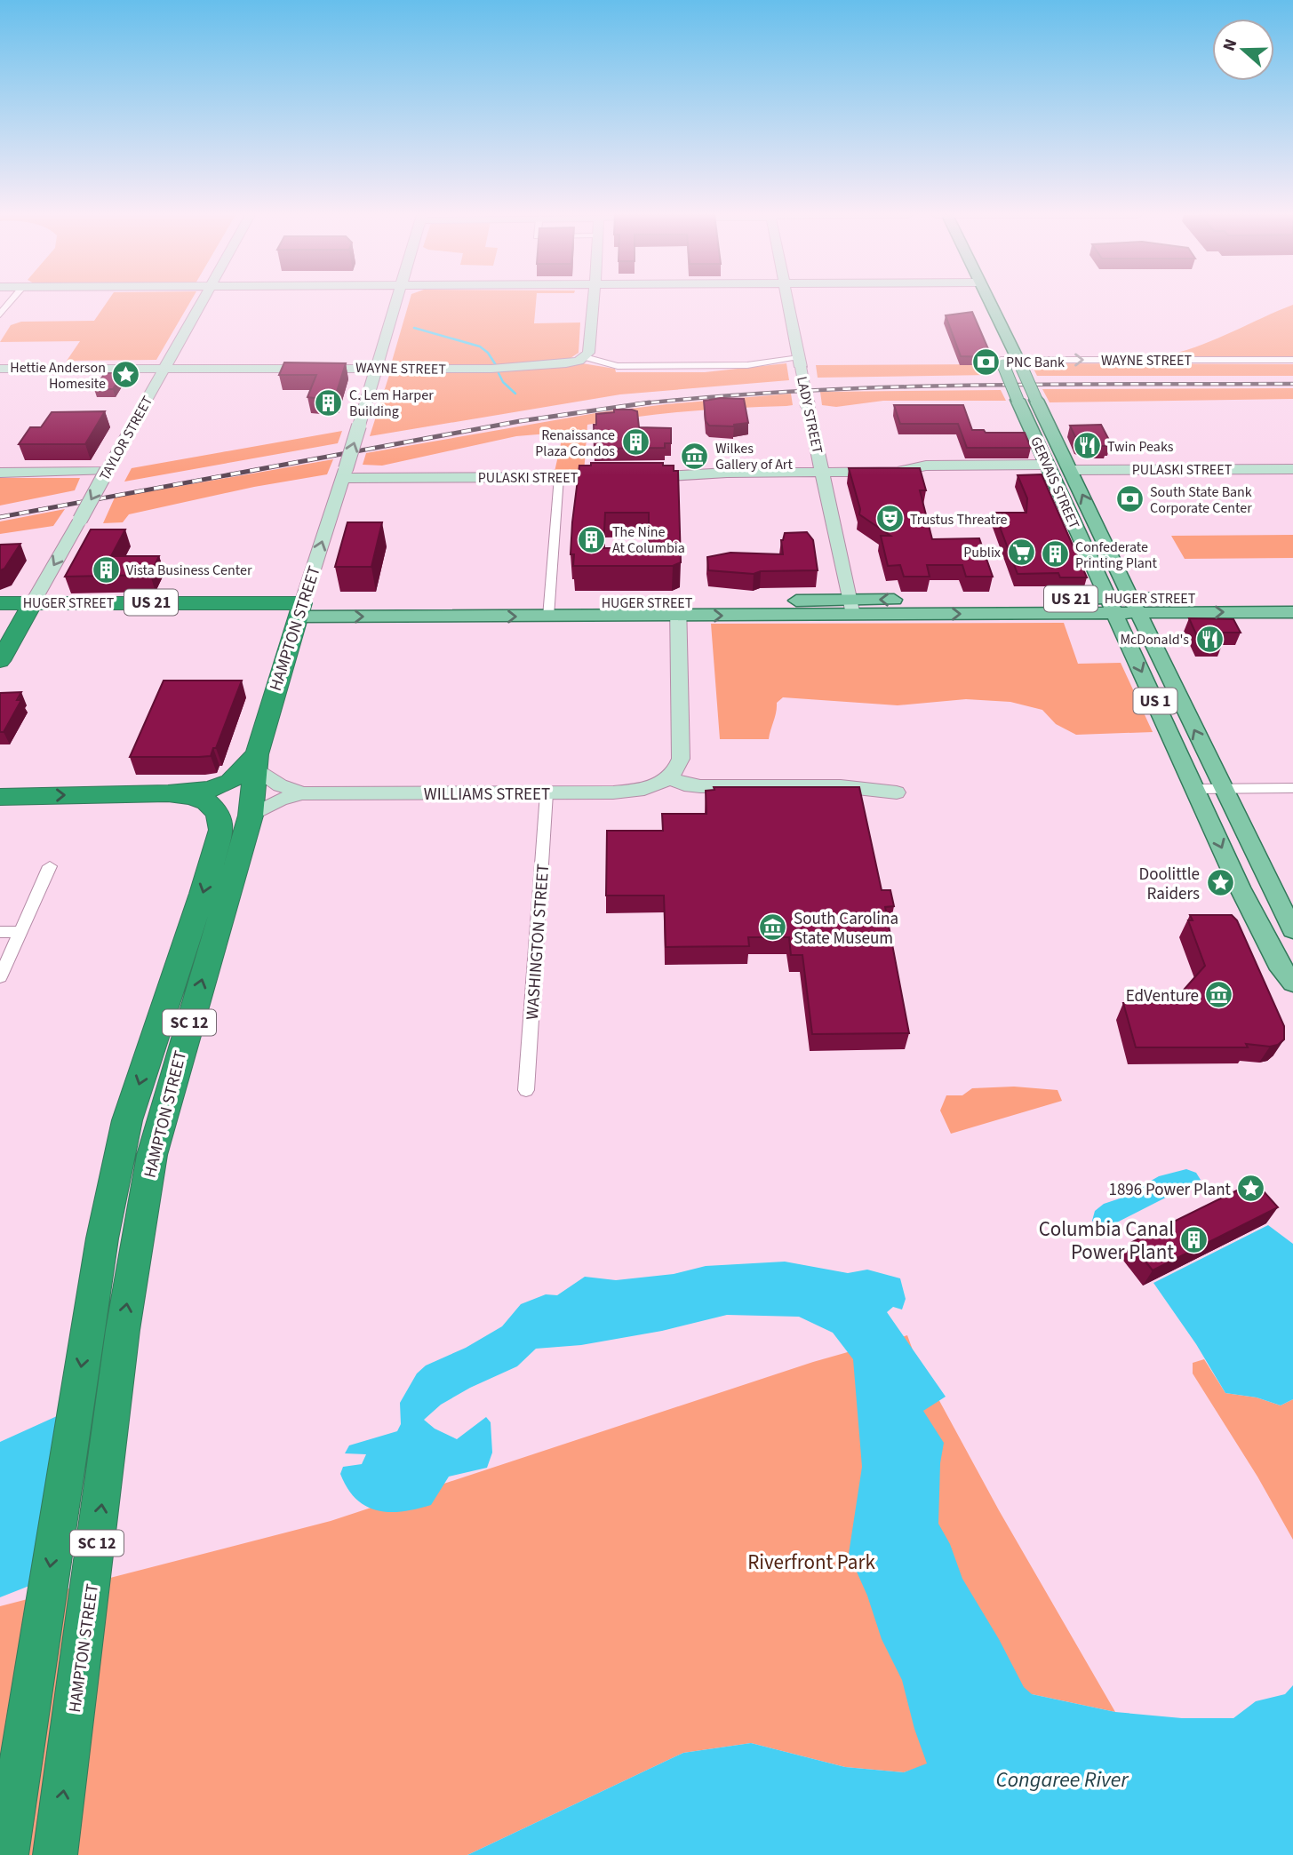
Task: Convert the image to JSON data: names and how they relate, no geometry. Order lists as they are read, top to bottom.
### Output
{
  "streets": {
    "highway": [
      "TAYLOR STREET",
      "HUGER STREET",
      "US 21",
      "HAMPTON STREET",
      "SC 12"
    ],
    "main road": ["GERVAIS STREET", "US 1"],
    "street": [
      "WAYNE STREET",
      "LADY STREET",
      "PULASKI STREET",
      "WILLIAMS STREET",
      "WASHINGTON STREET"
    ]
  },
  "crossings": [
    ["WAYNE STREET", "LADY STREET"],
    ["WAYNE STREET", "TAYLOR STREET"],
    ["WAYNE STREET", "GERVAIS STREET"],
    ["WAYNE STREET", "HAMPTON STREET"],
    ["LADY STREET", "HUGER STREET"],
    ["TAYLOR STREET", "HUGER STREET"],
    ["PULASKI STREET", "GERVAIS STREET"],
    ["PULASKI STREET", "HAMPTON STREET"],
    ["GERVAIS STREET", "HUGER STREET"],
    ["HUGER STREET", "HAMPTON STREET"],
    ["HAMPTON STREET", "WILLIAMS STREET"],
    ["HAMPTON STREET", "SC 12"],
    ["WILLIAMS STREET", "WASHINGTON STREET"]
  ],
  "one_way": ["TAYLOR STREET"],
  "water": ["Congaree River"],
  "parks": ["Riverfront Park"],
  "places": {
    "bank": ["PNC Bank", "South State Bank Corporate Center"],
    "place": ["Hettie Anderson Homesite", "Doolittle Raiders", "1896 Power Plant"],
    "building": [
      "C. Lem Harper Building",
      "Renaissance Plaza Condos",
      "The Nine At Columbia",
      "Confederate Printing Plant",
      "Vista Business Center",
      "Columbia Canal Power Plant"
    ],
    "restaurant": ["Twin Peaks", "McDonald's"],
    "museum": ["Wilkes Gallery of Art", "South Carolina State Museum", "EdVenture"],
    "theatre": ["Trustus Threatre"],
    "supermarket": ["Publix"]
  },
  "north": "left"
}
